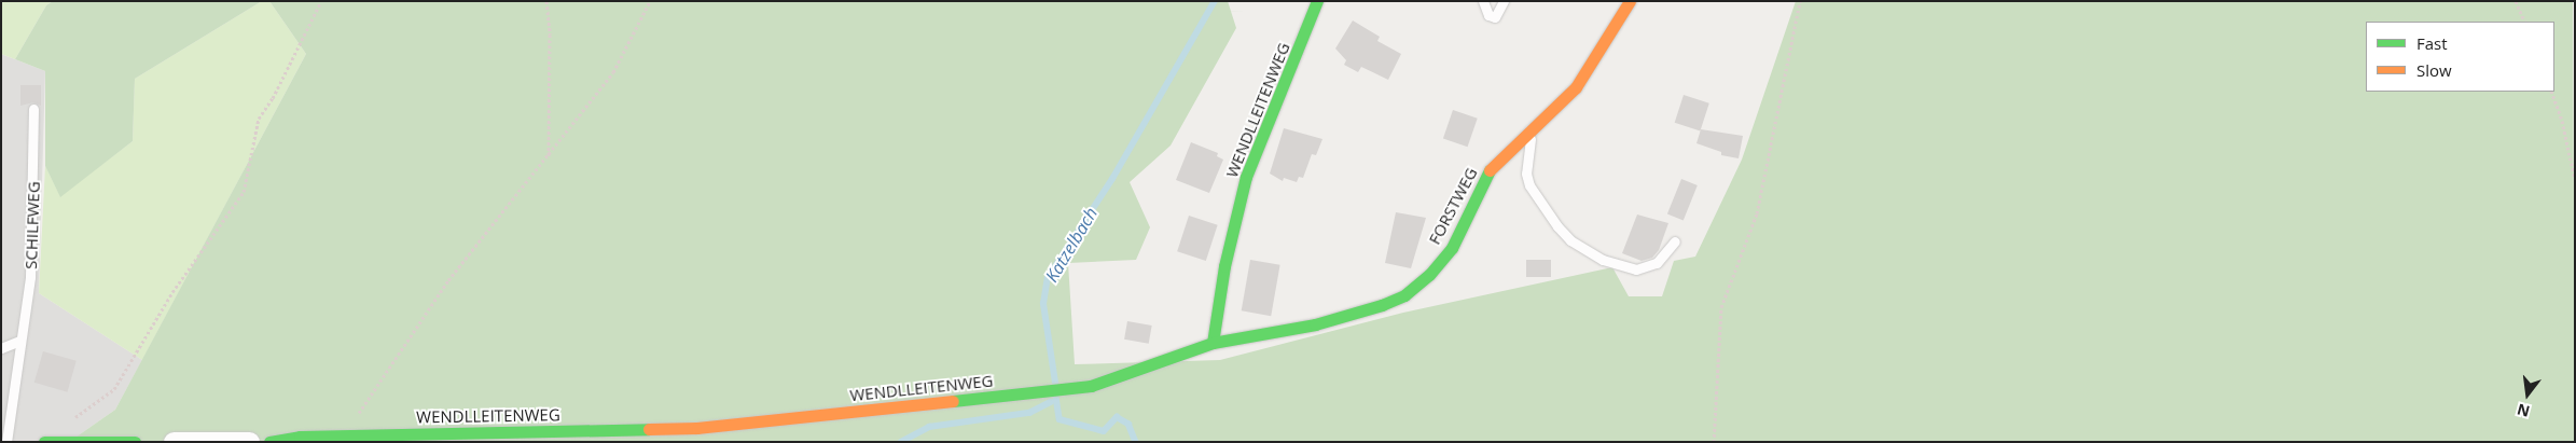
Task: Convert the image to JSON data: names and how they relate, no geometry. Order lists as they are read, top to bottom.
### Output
{
  "streets": {
    "street": ["WENDLLEITENWEG", "FORSTWEG"],
    "lane": ["SCHILFWEG"]
  },
  "crossings": [
    ["WENDLLEITENWEG", "FORSTWEG"]
  ],
  "water": ["Katzelbach"],
  "legend": ["Fast", "Slow"],
  "north": "bottom"
}
